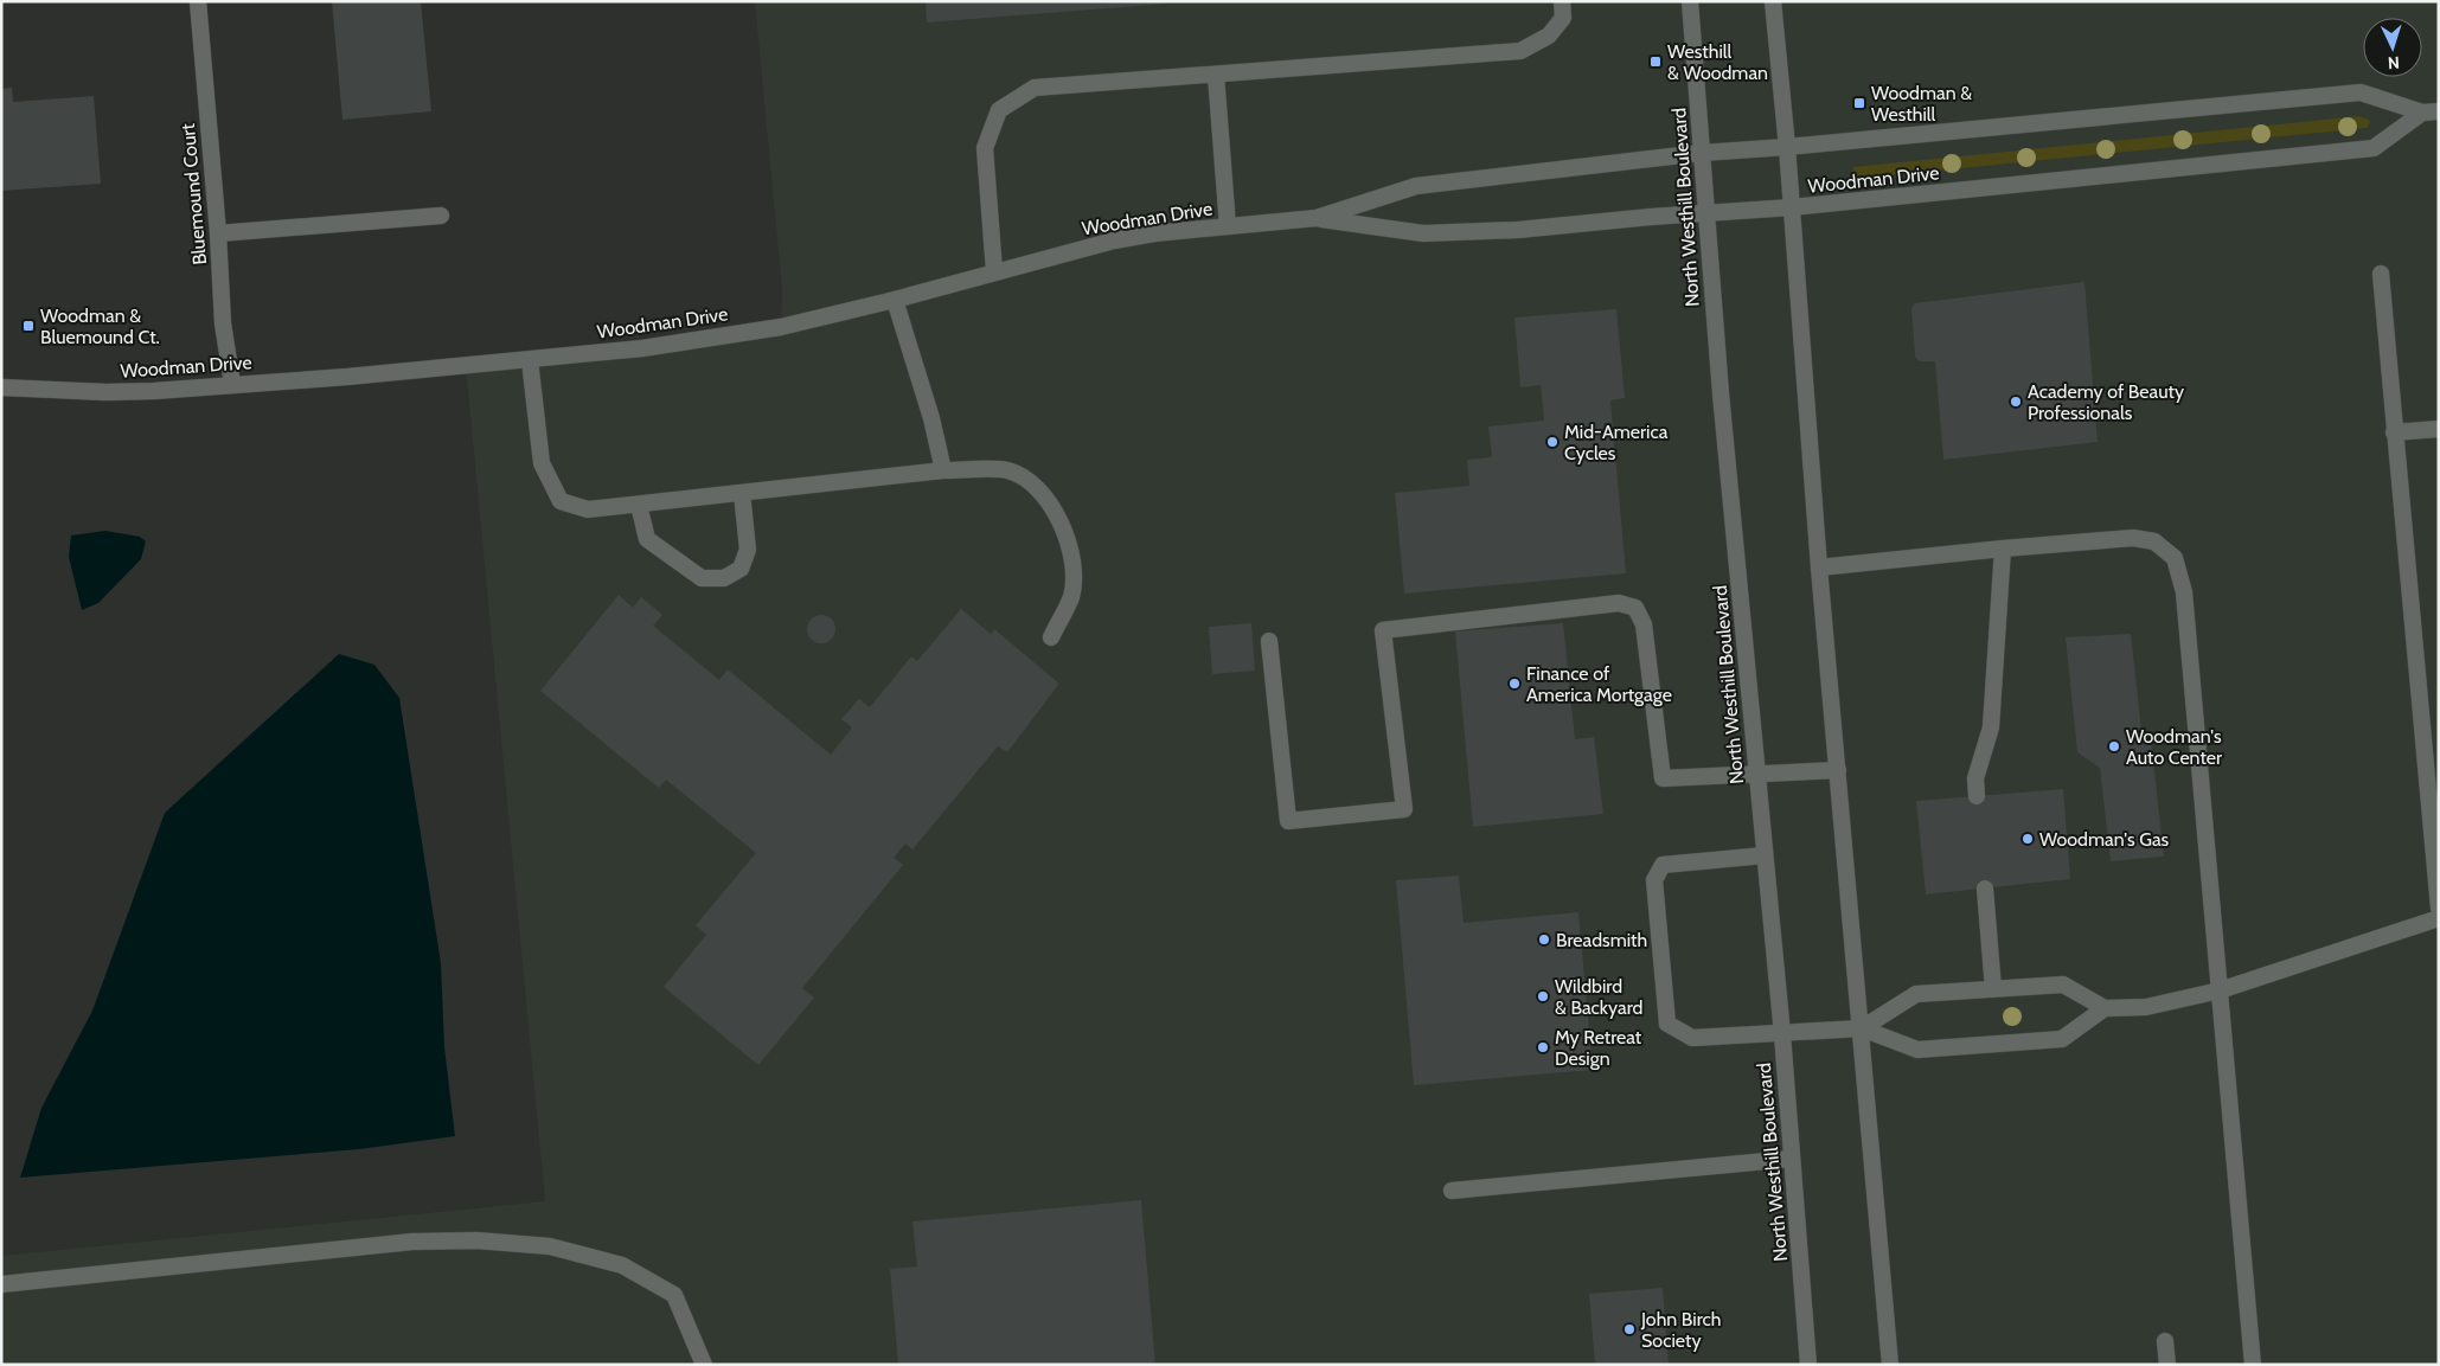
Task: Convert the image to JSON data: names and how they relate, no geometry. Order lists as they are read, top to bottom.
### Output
{
  "streets": {
    "street": ["Woodman Drive", "Bluemound Court", "North Westhill Boulevard"]
  },
  "crossings": [
    ["Woodman Drive", "Bluemound Court"],
    ["Woodman Drive", "North Westhill Boulevard"]
  ],
  "places": {
    "transit": ["Westhill & Woodman", "Woodman & Westhill", "Woodman & Bluemound Ct."],
    "other": [
      "Academy of Beauty Professionals",
      "Mid-America Cycles",
      "Finance of America Mortgage",
      "Woodman's Auto Center",
      "Woodman's Gas",
      "Breadsmith",
      "Wildbird & Backyard",
      "My Retreat Design",
      "John Birch Society"
    ]
  },
  "north": "bottom"
}
